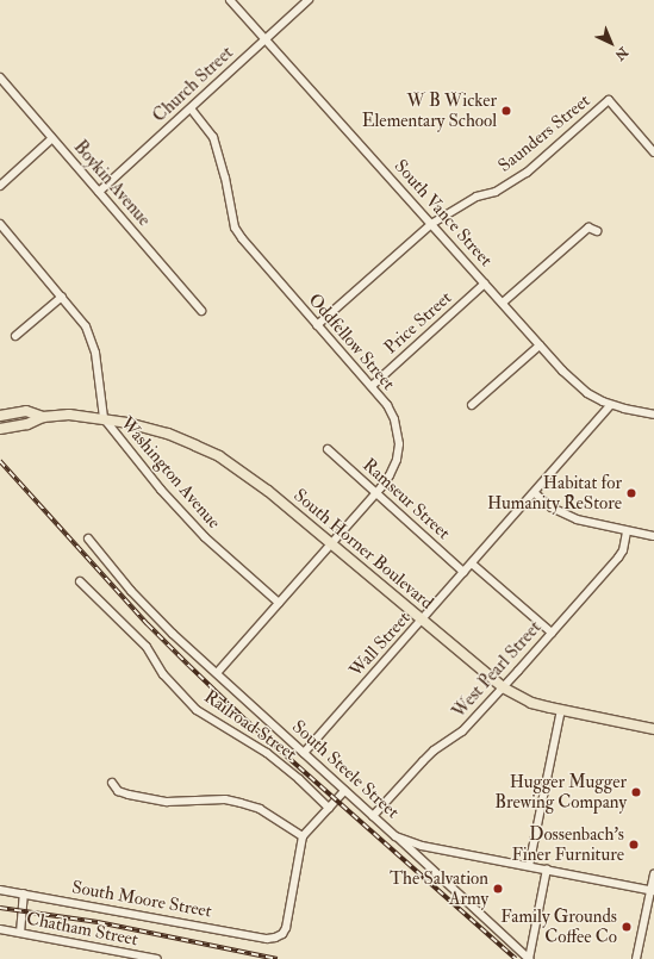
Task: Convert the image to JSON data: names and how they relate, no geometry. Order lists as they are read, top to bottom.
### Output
{
  "streets": {
    "main road": ["South Horner Boulevard"],
    "street": [
      "Church Street",
      "Saunders Street",
      "Boykin Avenue",
      "South Vance Street",
      "Price Street",
      "Oddfellow Street",
      "Washington Avenue",
      "Ramseur Street",
      "Wall Street",
      "West Pearl Street",
      "Railroad Street",
      "South Steele Street",
      "South Moore Street",
      "Chatham Street"
    ]
  },
  "crossings": [
    ["Church Street", "Boykin Avenue"],
    ["Church Street", "South Vance Street"],
    ["Church Street", "Oddfellow Street"],
    ["Saunders Street", "South Vance Street"],
    ["Saunders Street", "Oddfellow Street"],
    ["South Vance Street", "Price Street"],
    ["South Vance Street", "Wall Street"],
    ["Price Street", "Oddfellow Street"],
    ["Oddfellow Street", "Washington Avenue"],
    ["Oddfellow Street", "Ramseur Street"],
    ["Oddfellow Street", "South Horner Boulevard"],
    ["Oddfellow Street", "South Steele Street"],
    ["Washington Avenue", "South Horner Boulevard"],
    ["Ramseur Street", "Wall Street"],
    ["South Horner Boulevard", "Wall Street"],
    ["South Horner Boulevard", "West Pearl Street"],
    ["Wall Street", "South Steele Street"],
    ["West Pearl Street", "South Steele Street"]
  ],
  "places": [
    "W B Wicker Elementary School",
    "Habitat for Humanity ReStore",
    "Hugger Mugger Brewing Company",
    "Dossenbach's Finer Furniture",
    "The Salvation Army",
    "Family Grounds Coffee Co"
  ],
  "north": "bottom right"
}
